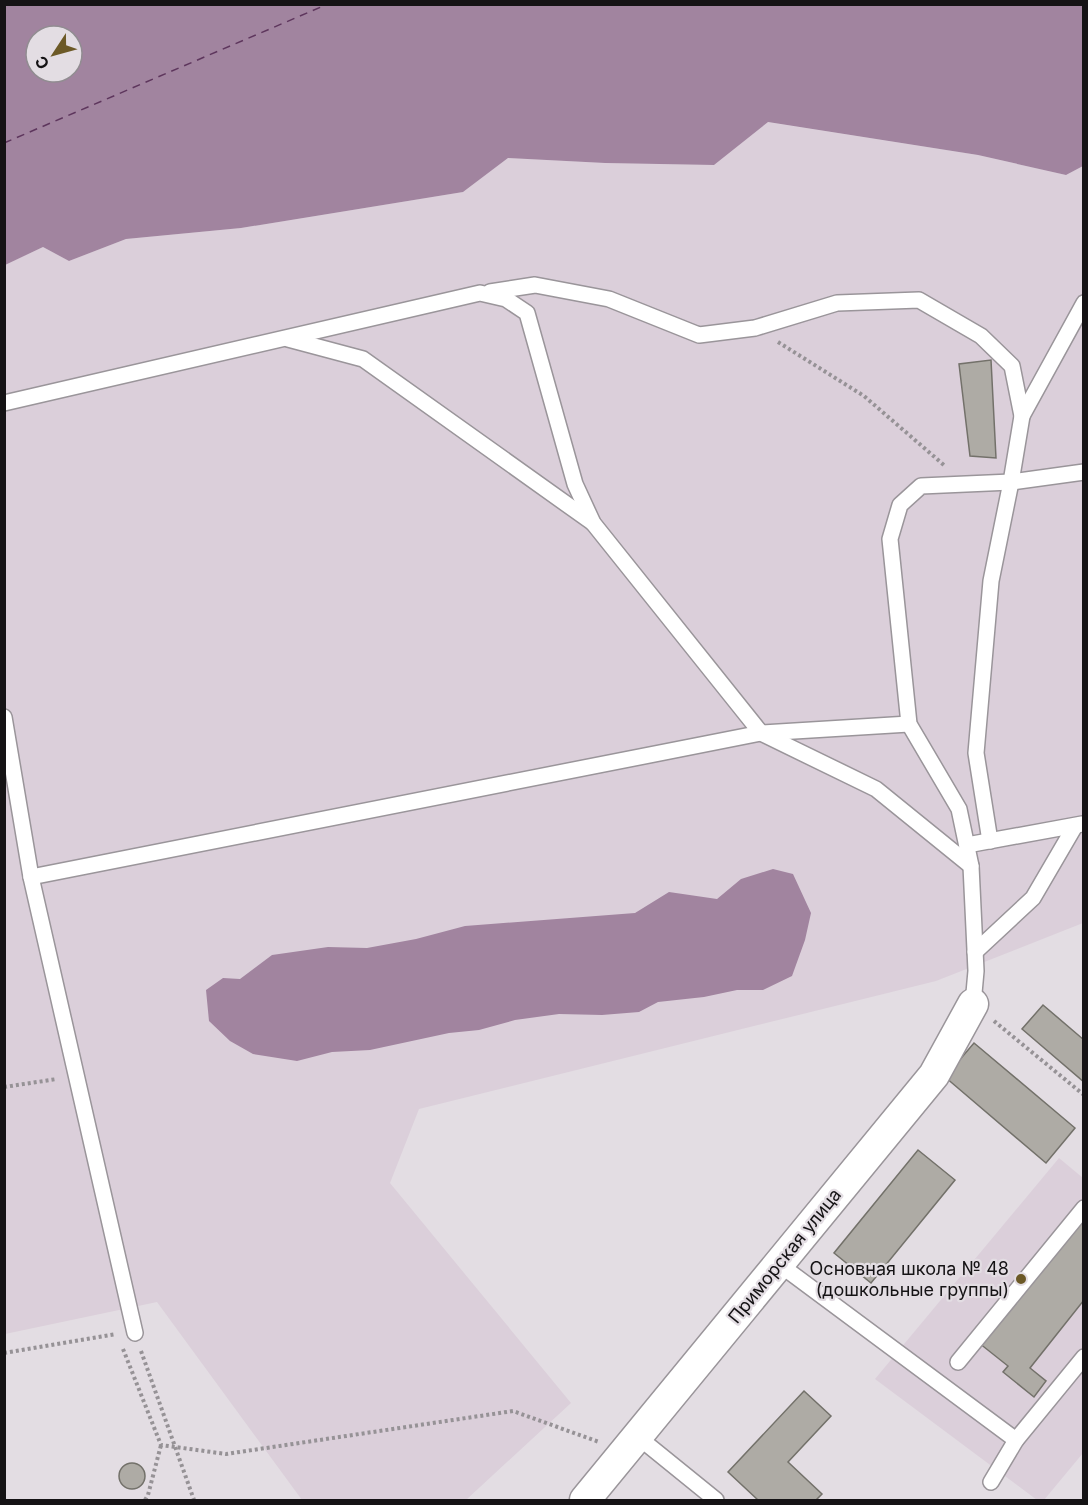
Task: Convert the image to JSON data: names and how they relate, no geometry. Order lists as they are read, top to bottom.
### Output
{
  "streets": {
    "street": ["Приморская улица"]
  },
  "places": ["Основная школа № 48 (дошкольные группы)"],
  "north": "bottom left"
}
